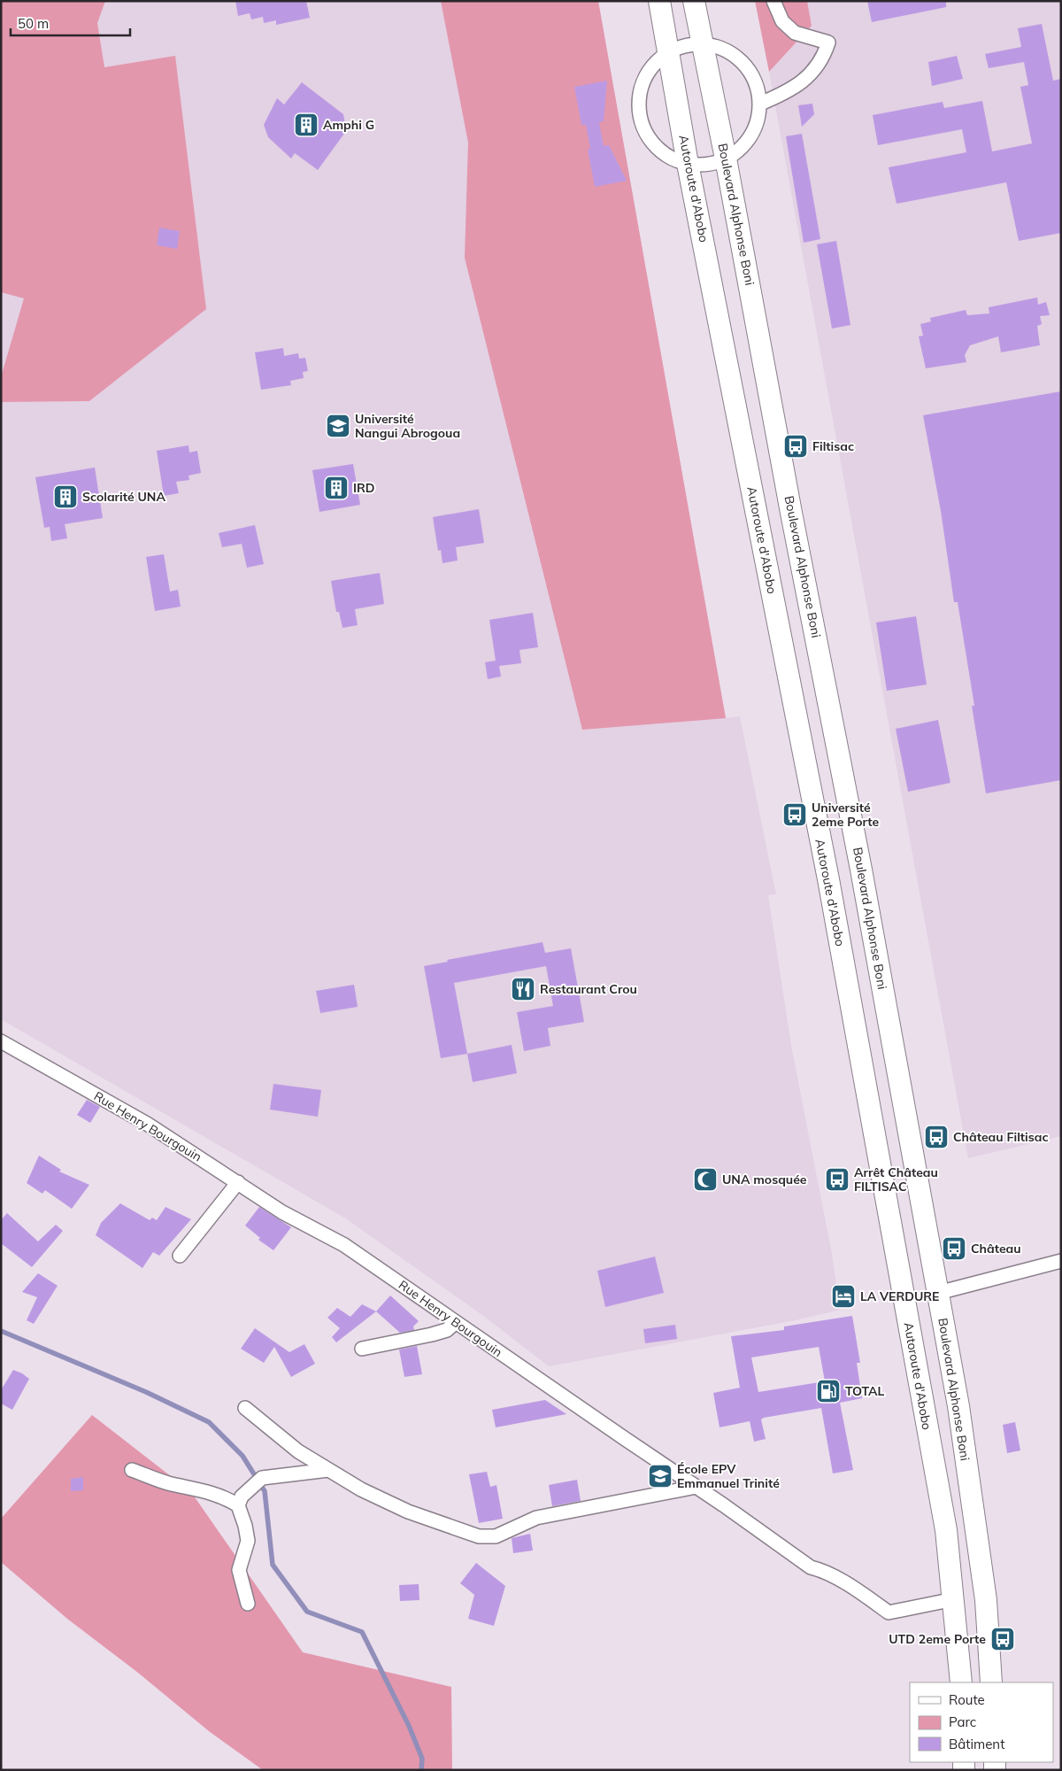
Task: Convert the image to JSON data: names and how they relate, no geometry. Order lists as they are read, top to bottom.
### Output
{
  "streets": {
    "main road": ["Autoroute d'Abobo", "Boulevard Alphonse Boni"],
    "street": ["Rue Henry Bourgouin"]
  },
  "crossings": [
    ["Autoroute d'Abobo", "Rue Henry Bourgouin"]
  ],
  "places": {
    "building": ["Amphi G", "IRD", "Scolarité UNA"],
    "school or university": ["Université Nangui Abrogoua", "École EPV Emmanuel Trinité"],
    "bus stop": [
      "Filtisac",
      "Université 2eme Porte",
      "Château Filtisac",
      "Arrêt Château FILTISAC",
      "Château",
      "UTD 2eme Porte"
    ],
    "restaurant": ["Restaurant Crou"],
    "mosque": ["UNA mosquée"],
    "hotel": ["LA VERDURE"],
    "fuel station": ["TOTAL"]
  },
  "legend": ["Route", "Parc", "Bâtiment"],
  "scale_bar": "50 m"
}
